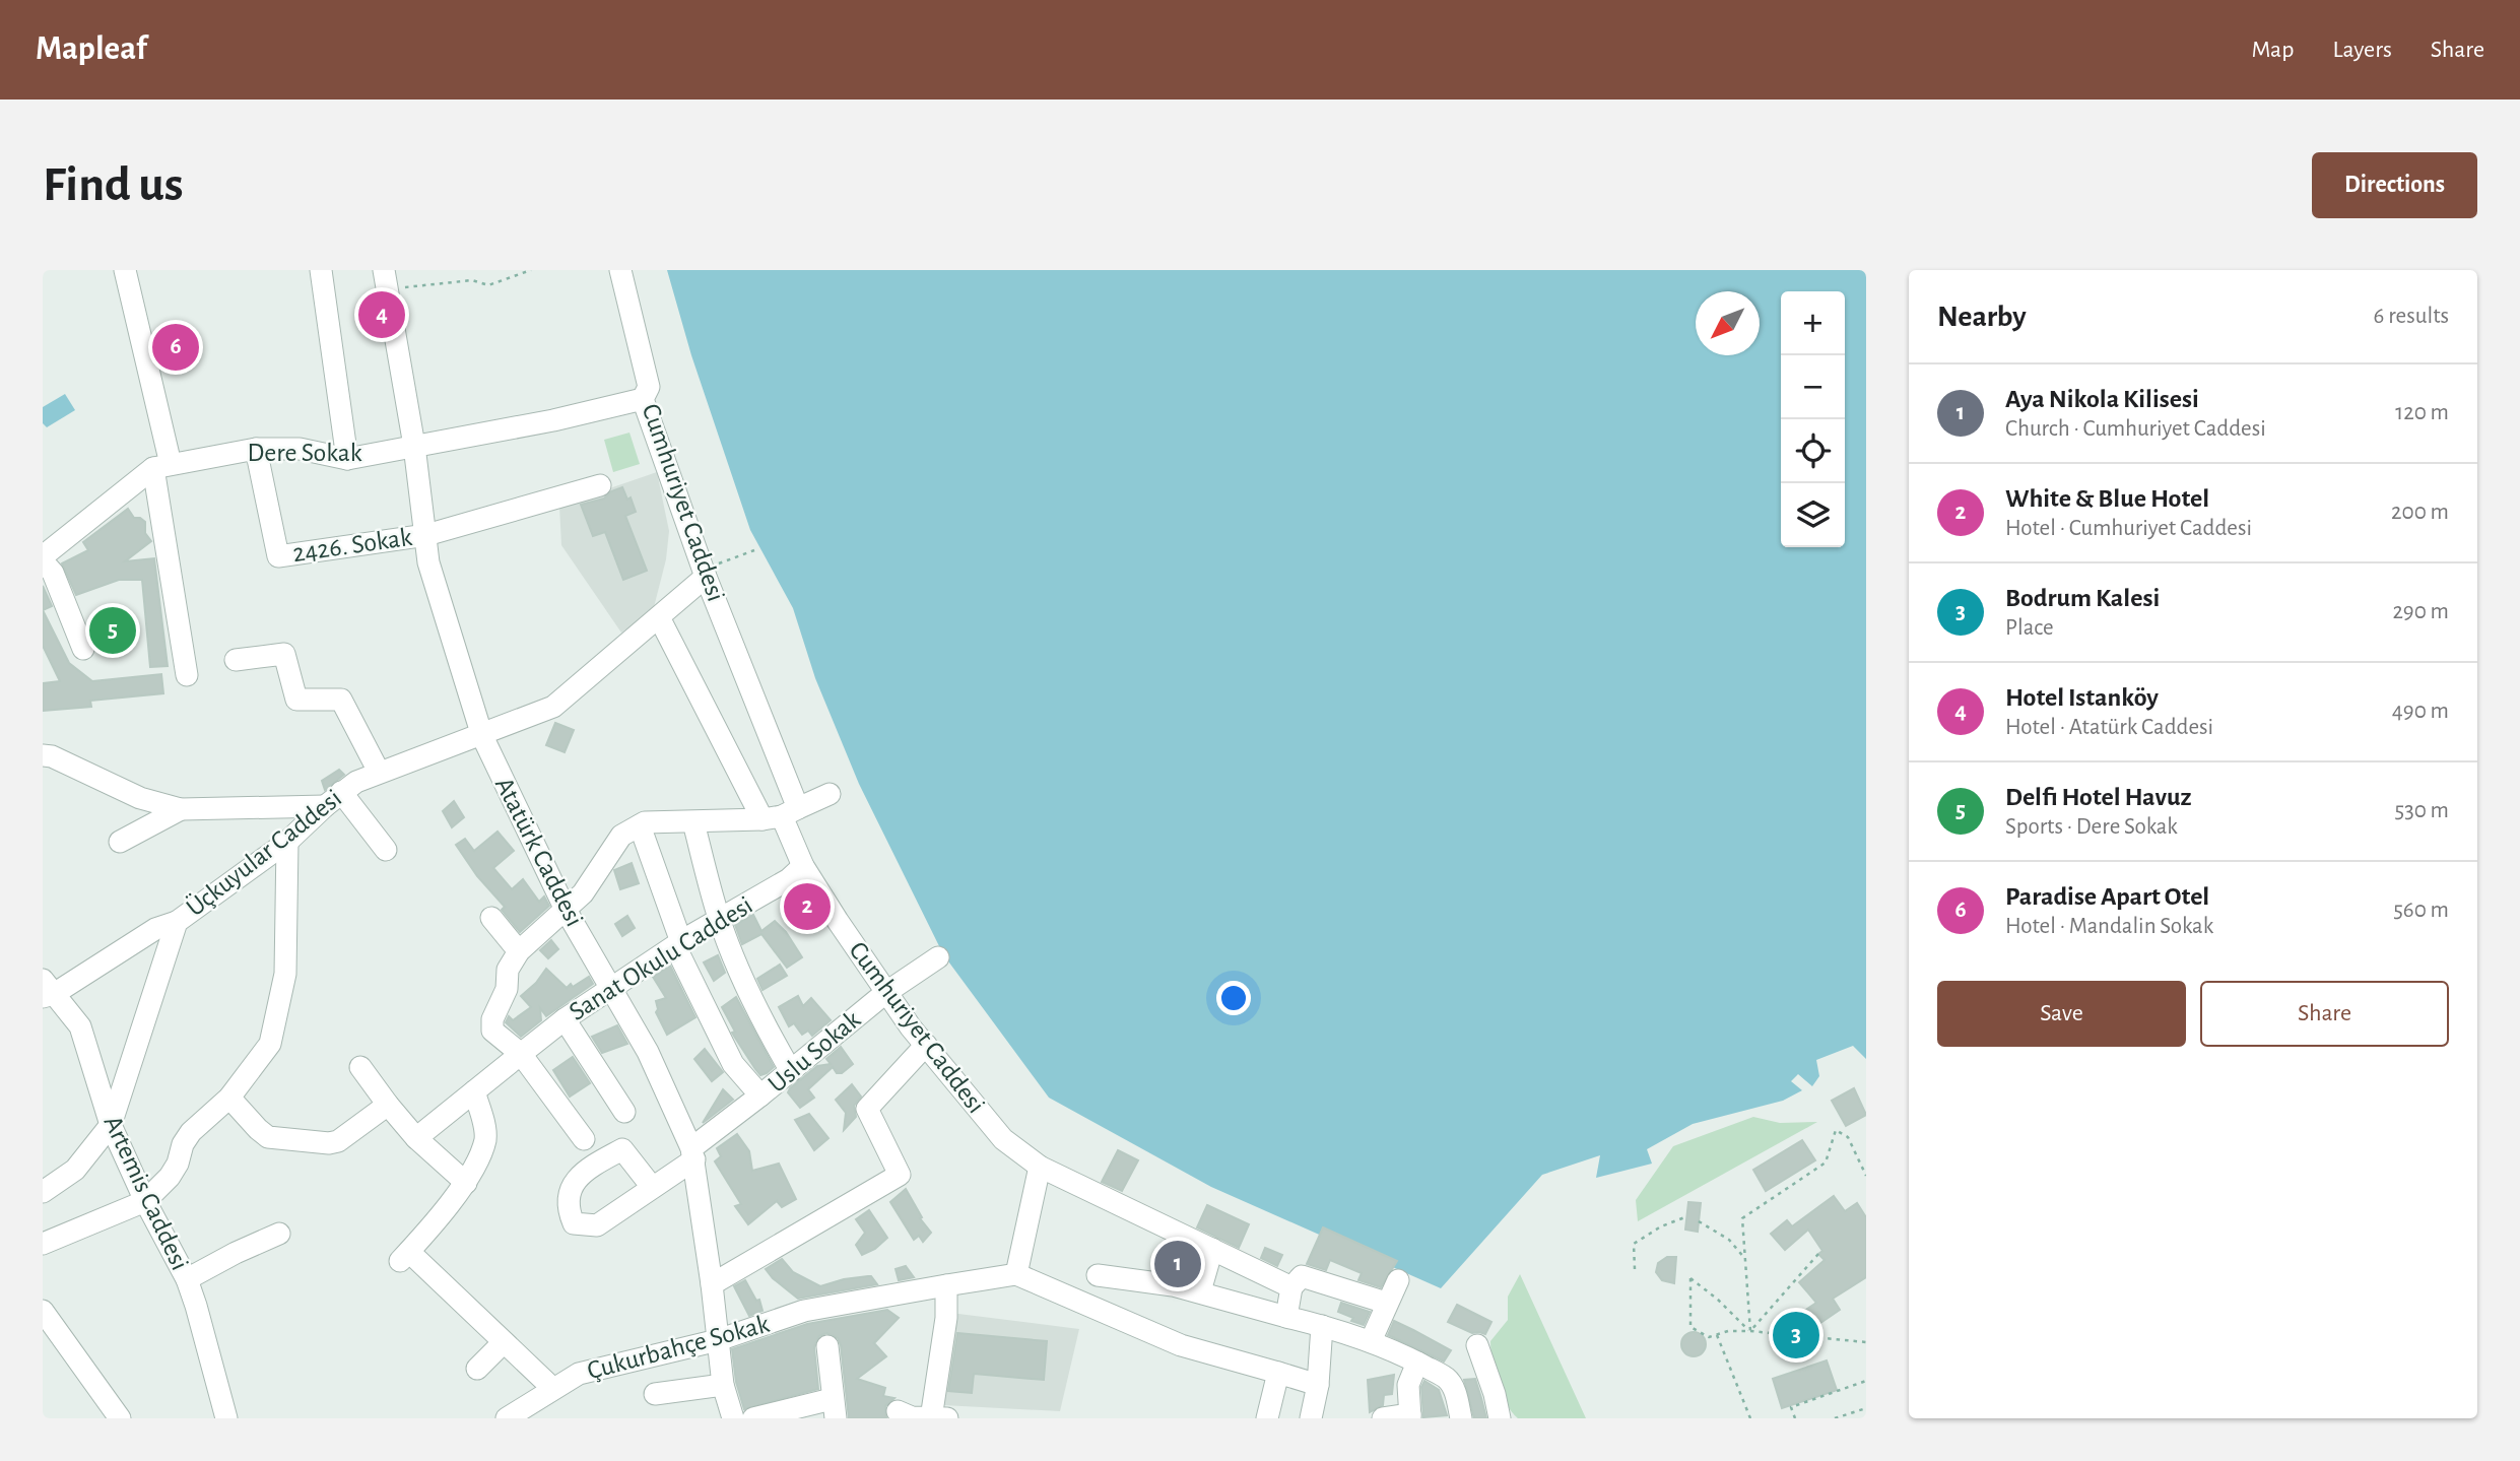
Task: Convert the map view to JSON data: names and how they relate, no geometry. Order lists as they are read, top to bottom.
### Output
{
  "streets": {
    "street": [
      "Dere Sokak",
      "Cumhuriyet Caddesi",
      "2426. Sokak",
      "Atatürk Caddesi",
      "Üçkuyular Caddesi",
      "Sanat Okulu Caddesi",
      "Uslu Sokak",
      "Artemis Caddesi",
      "Çukurbahçe Sokak"
    ]
  },
  "crossings": [
    ["Dere Sokak", "Cumhuriyet Caddesi"],
    ["Dere Sokak", "2426. Sokak"],
    ["Dere Sokak", "Atatürk Caddesi"],
    ["Cumhuriyet Caddesi", "Üçkuyular Caddesi"],
    ["Cumhuriyet Caddesi", "Sanat Okulu Caddesi"],
    ["Cumhuriyet Caddesi", "Uslu Sokak"],
    ["2426. Sokak", "Atatürk Caddesi"],
    ["Atatürk Caddesi", "Üçkuyular Caddesi"],
    ["Atatürk Caddesi", "Sanat Okulu Caddesi"],
    ["Atatürk Caddesi", "Uslu Sokak"],
    ["Atatürk Caddesi", "Çukurbahçe Sokak"],
    ["Üçkuyular Caddesi", "Artemis Caddesi"]
  ],
  "north": "bottom left",
  "page": {
    "header": "Mapleaf",
    "nav": ["Map", "Layers", "Share"],
    "buttons": [
      "Directions",
      ["Save", "Share"]
    ],
    "title": "Find us",
    "heading": ["Nearby", "6 results"],
    "pins": [
      "4",
      "6",
      "5",
      "2",
      "1",
      "3"
    ],
    "map_buttons": ["+", "−"],
    "list": [
      {
        "mark": "1",
        "name": "Aya Nikola Kilisesi",
        "note": "Church · Cumhuriyet Caddesi",
        "value": "120 m"
      },
      {
        "mark": "2",
        "name": "White & Blue Hotel",
        "note": "Hotel · Cumhuriyet Caddesi",
        "value": "200 m"
      },
      {
        "mark": "3",
        "name": "Bodrum Kalesi",
        "note": "Place",
        "value": "290 m"
      },
      {
        "mark": "4",
        "name": "Hotel Istanköy",
        "note": "Hotel · Atatürk Caddesi",
        "value": "490 m"
      },
      {
        "mark": "5",
        "name": "Delfi Hotel Havuz",
        "note": "Sports · Dere Sokak",
        "value": "530 m"
      },
      {
        "mark": "6",
        "name": "Paradise Apart Otel",
        "note": "Hotel · Mandalin Sokak",
        "value": "560 m"
      }
    ]
  }
}
